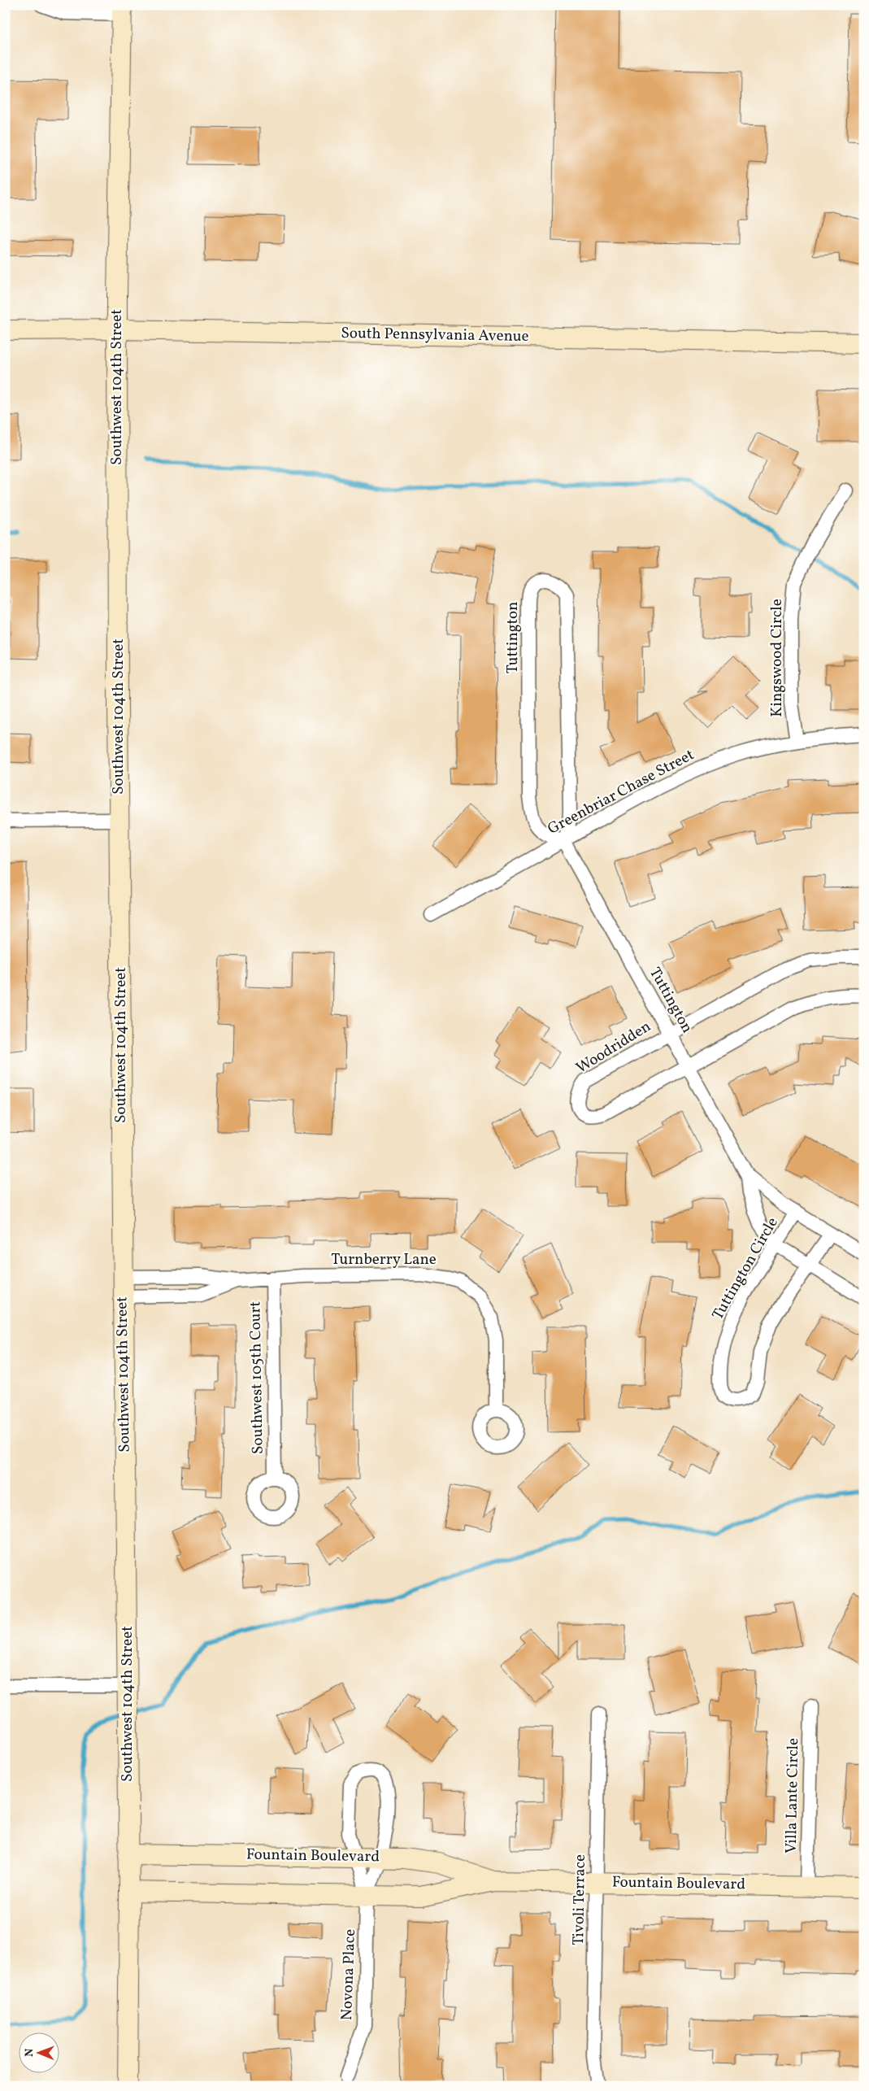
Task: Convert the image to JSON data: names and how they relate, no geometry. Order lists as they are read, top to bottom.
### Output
{
  "streets": {
    "main road": ["South Pennsylvania Avenue", "Southwest 104th Street", "Fountain Boulevard"],
    "street": [
      "Tuttington",
      "Kingswood Circle",
      "Greenbriar Chase Street",
      "Woodridden",
      "Turnberry Lane",
      "Tuttington Circle",
      "Southwest 105th Court",
      "Villa Lante Circle",
      "Tivoli Terrace",
      "Novona Place"
    ]
  },
  "crossings": [
    ["South Pennsylvania Avenue", "Southwest 104th Street"],
    ["Southwest 104th Street", "Turnberry Lane"],
    ["Southwest 104th Street", "Fountain Boulevard"],
    ["Tuttington", "Greenbriar Chase Street"],
    ["Tuttington", "Woodridden"],
    ["Tuttington", "Tuttington Circle"],
    ["Kingswood Circle", "Greenbriar Chase Street"],
    ["Turnberry Lane", "Southwest 105th Court"],
    ["Villa Lante Circle", "Fountain Boulevard"],
    ["Fountain Boulevard", "Tivoli Terrace"],
    ["Fountain Boulevard", "Novona Place"]
  ],
  "north": "left"
}
